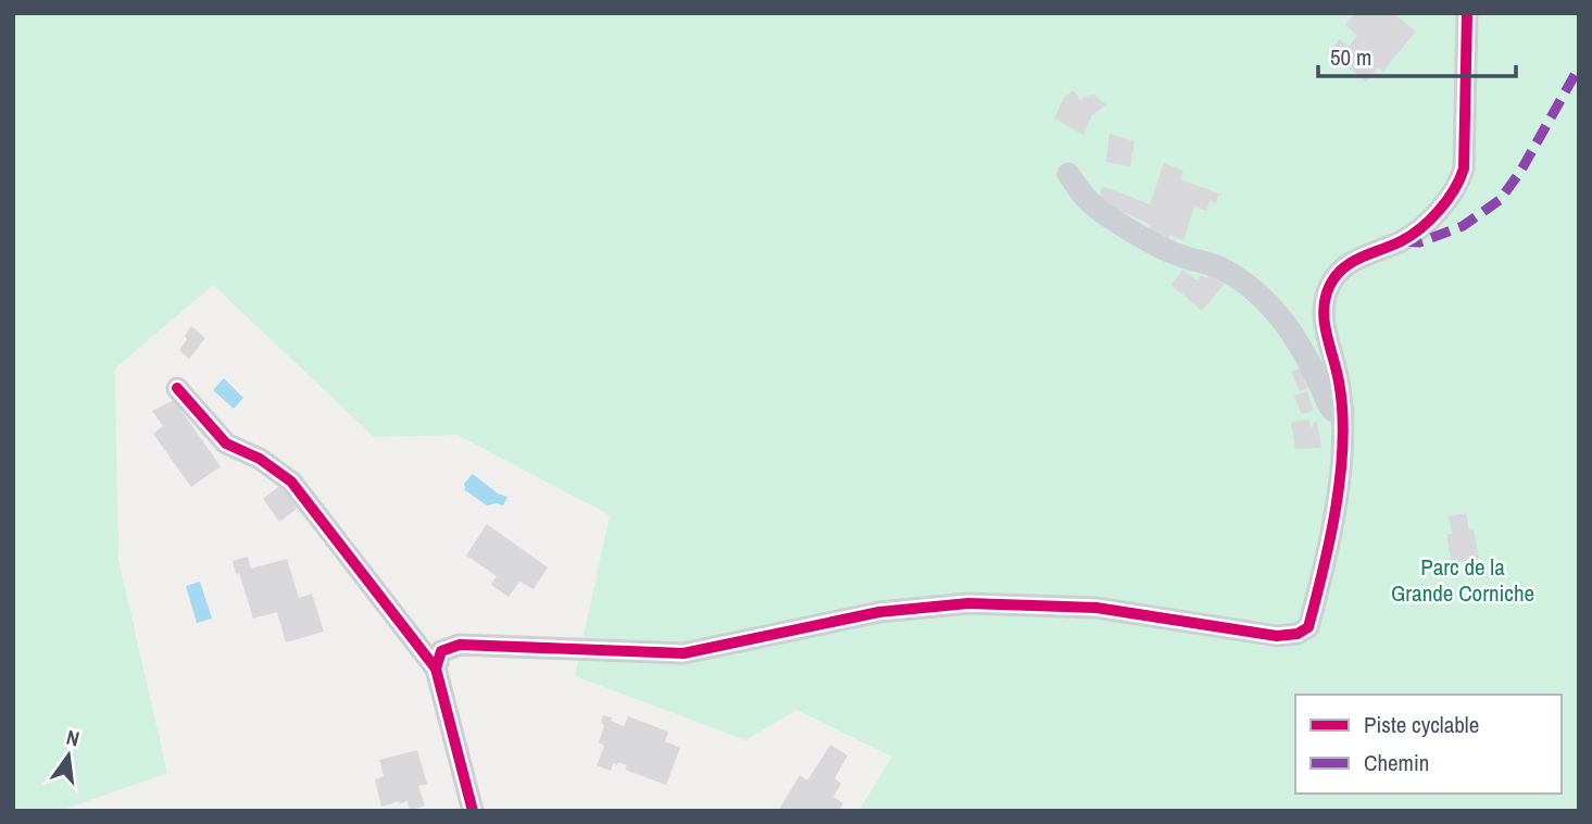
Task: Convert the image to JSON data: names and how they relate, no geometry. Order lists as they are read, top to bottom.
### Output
{
  "parks": ["Parc de la Grande Corniche"],
  "legend": ["Piste cyclable", "Chemin"],
  "scale_bar": "50 m",
  "north": "top"
}
